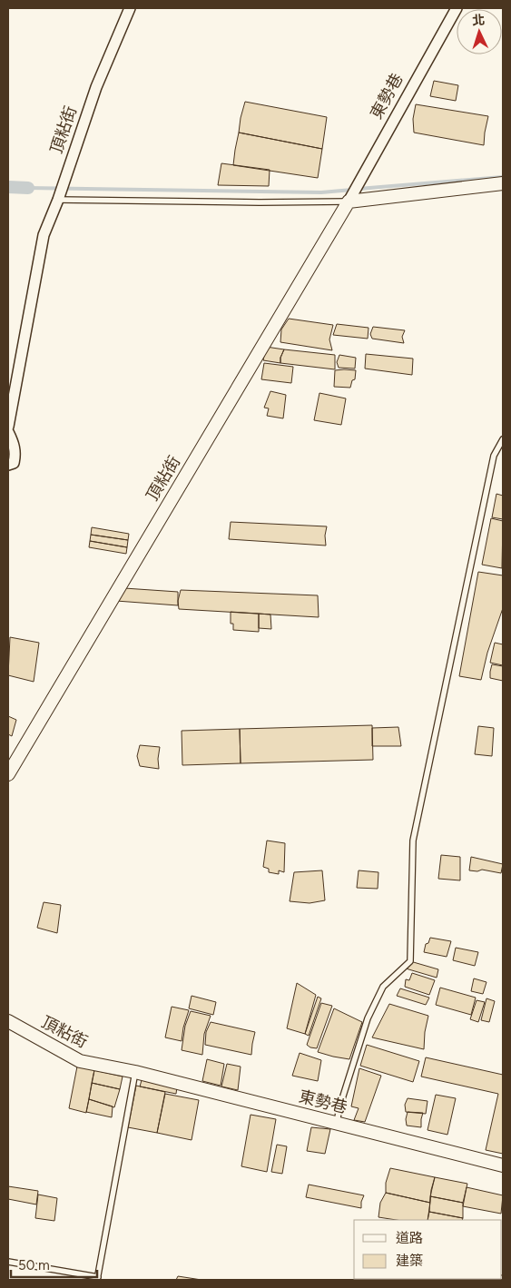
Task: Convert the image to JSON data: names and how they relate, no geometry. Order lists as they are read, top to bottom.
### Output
{
  "streets": {
    "street": ["東勢巷", "頂粘街"]
  },
  "crossings": [
    ["東勢巷", "頂粘街"]
  ],
  "legend": ["道路", "建築"],
  "scale_bar": "50 m",
  "north": "top"
}
